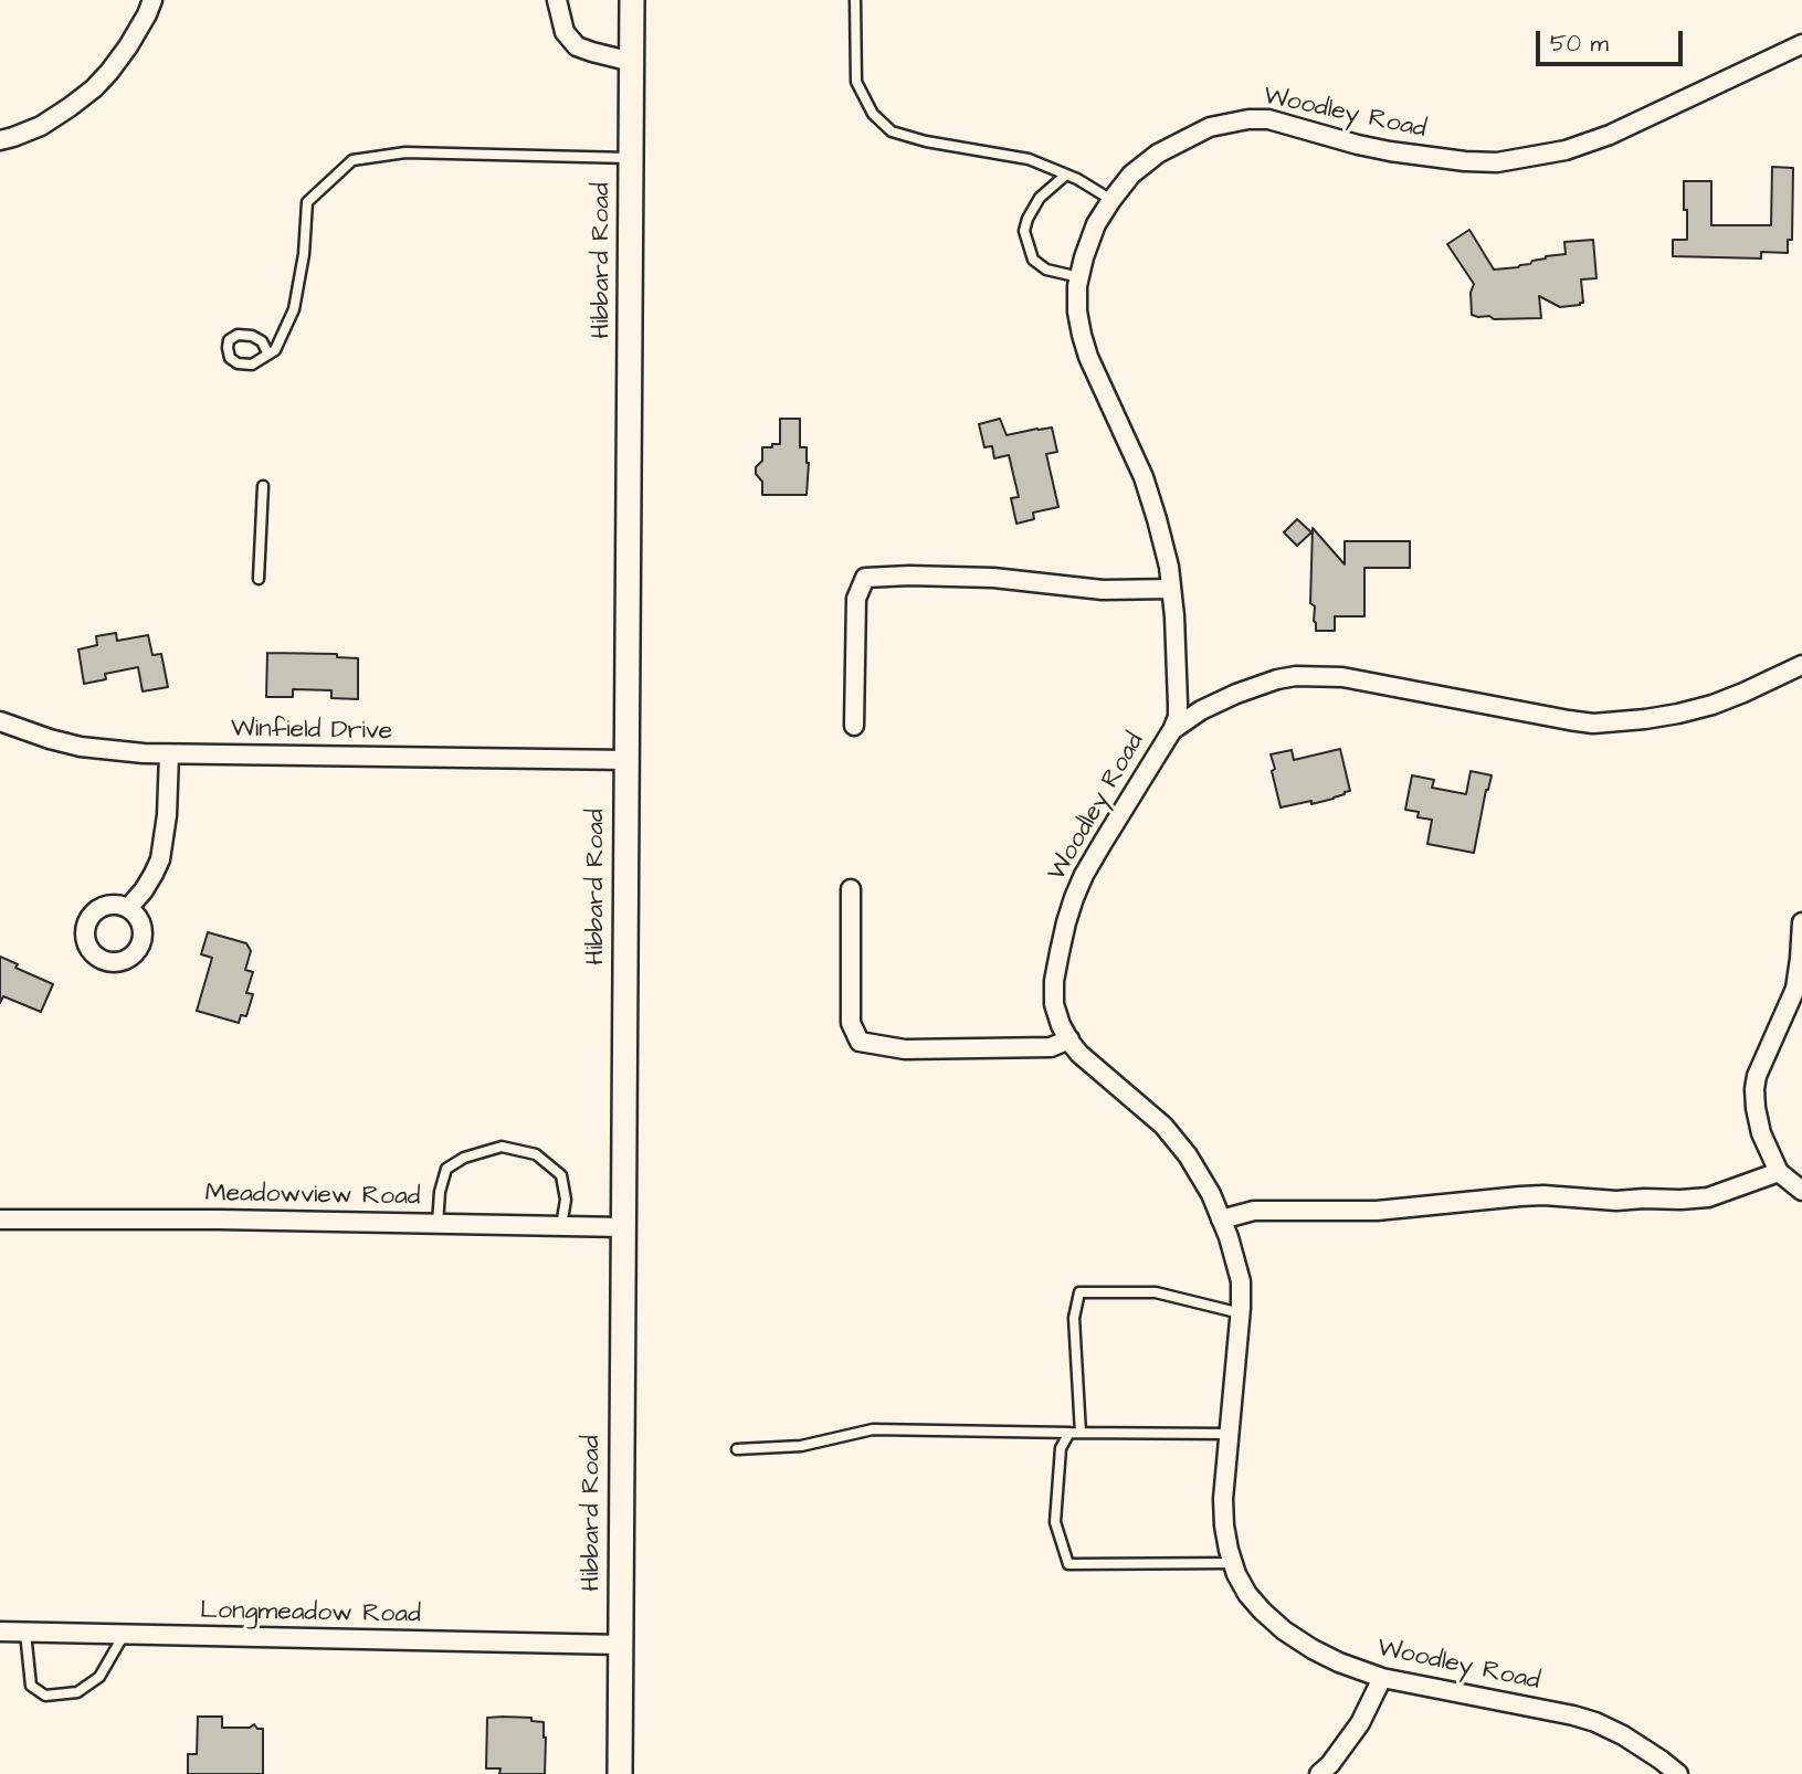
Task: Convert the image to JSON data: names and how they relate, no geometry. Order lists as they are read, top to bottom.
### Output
{
  "streets": {
    "street": [
      "Woodley Road",
      "Hibbard Road",
      "Winfield Drive",
      "Meadowview Road",
      "Longmeadow Road"
    ]
  },
  "crossings": [
    ["Hibbard Road", "Winfield Drive"],
    ["Hibbard Road", "Meadowview Road"],
    ["Hibbard Road", "Longmeadow Road"]
  ],
  "scale_bar": "50 m"
}
